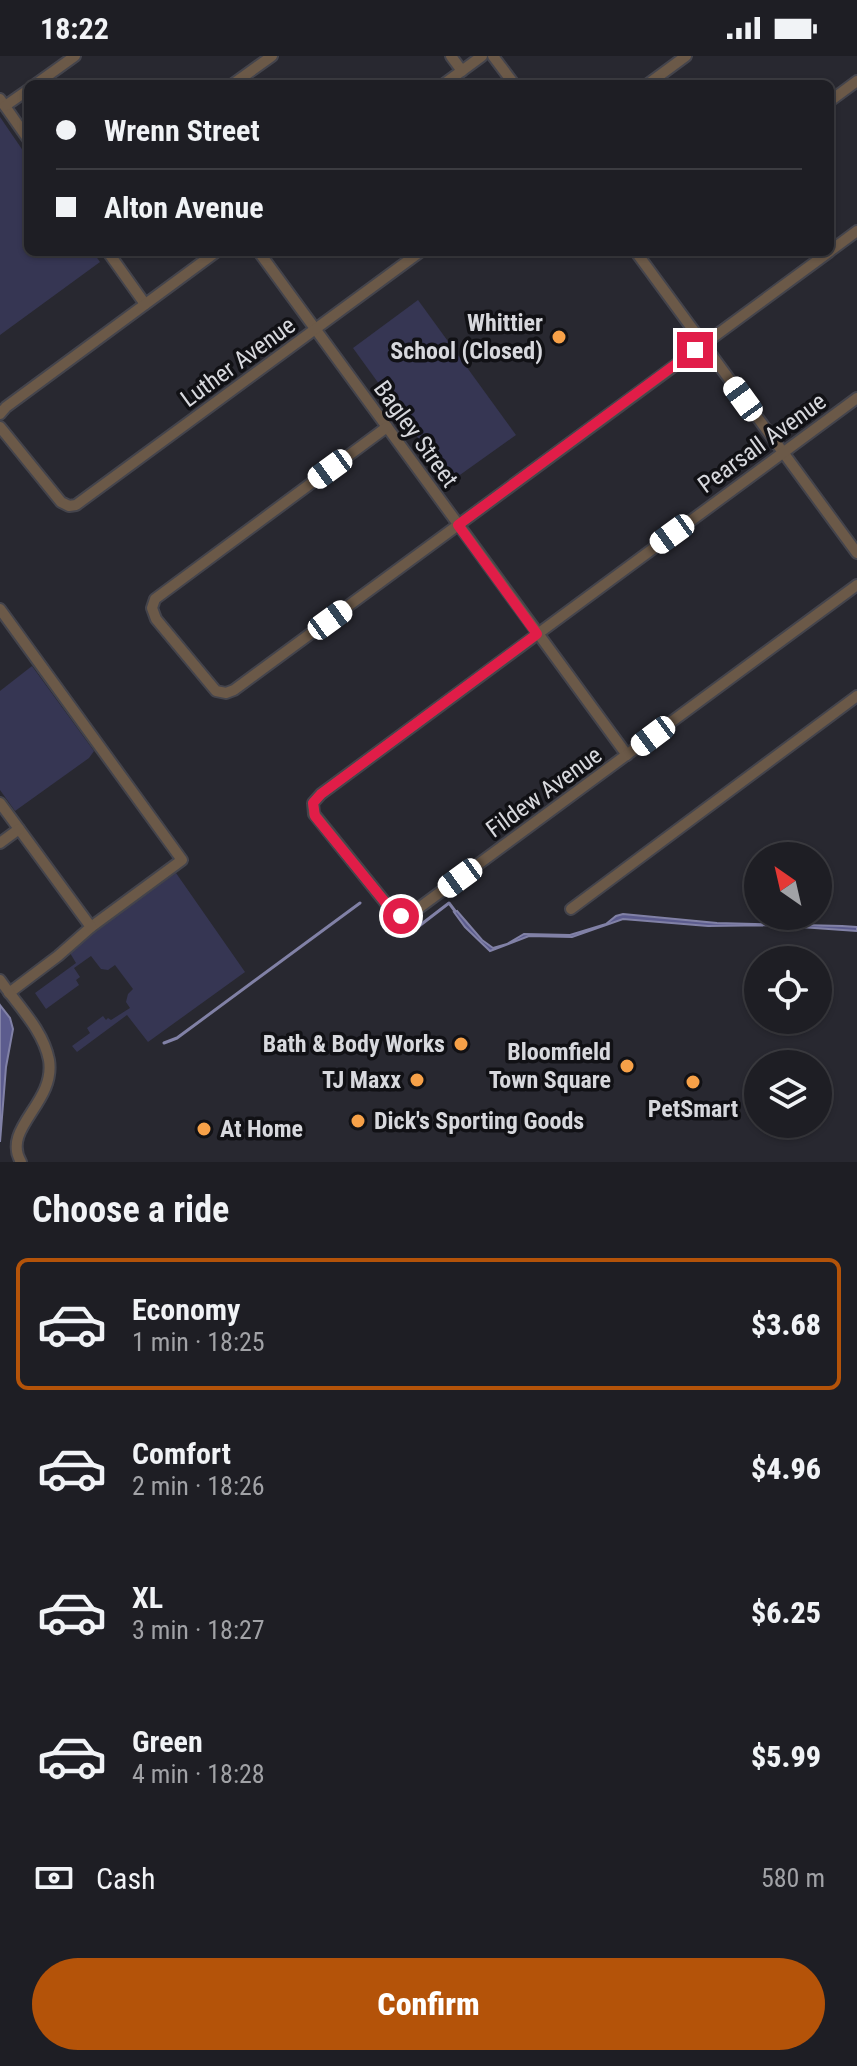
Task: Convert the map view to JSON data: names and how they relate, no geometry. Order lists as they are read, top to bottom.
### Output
{
  "streets": {
    "street": [
      "Luther Avenue",
      "Bagley Street",
      "Pearsall Avenue",
      "Fildew Avenue"
    ]
  },
  "crossings": [
    ["Luther Avenue", "Bagley Street"],
    ["Bagley Street", "Pearsall Avenue"],
    ["Bagley Street", "Fildew Avenue"],
    ["Pearsall Avenue", "Fildew Avenue"]
  ],
  "places": [
    "Whittier School (Closed)",
    "Bath & Body Works",
    "Bloomfield Town Square",
    "TJ Maxx",
    "PetSmart",
    "Dick's Sporting Goods",
    "At Home"
  ],
  "north": "top left",
  "page": {
    "status": "18:22",
    "banner": ["Wrenn Street", "Alton Avenue"],
    "heading": "Choose a ride",
    "list": [
      {
        "name": "Economy",
        "note": "1 min · 18:25",
        "value": "$3.68"
      },
      {
        "name": "Comfort",
        "note": "2 min · 18:26",
        "value": "$4.96"
      },
      {
        "name": "XL",
        "note": "3 min · 18:27",
        "value": "$6.25"
      },
      {
        "name": "Green",
        "note": "4 min · 18:28",
        "value": "$5.99"
      }
    ],
    "pay": ["Cash", "580 m"],
    "buttons": "Confirm"
  }
}
